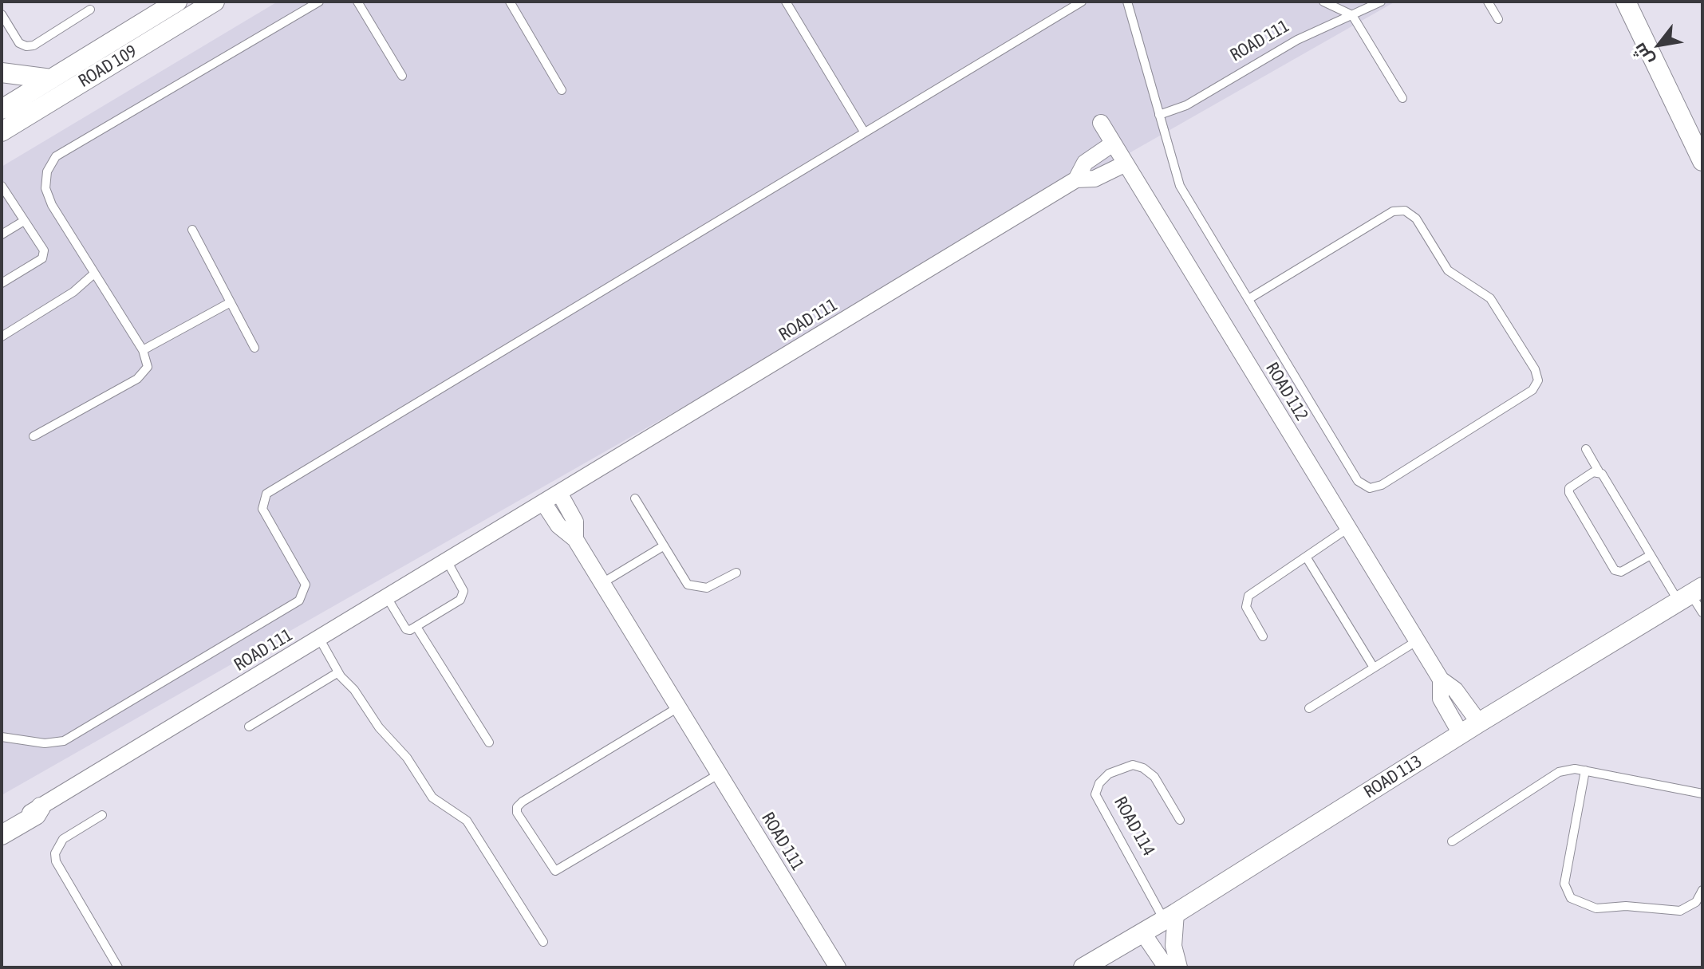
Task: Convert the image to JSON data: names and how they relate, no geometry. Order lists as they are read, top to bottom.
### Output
{
  "streets": {
    "street": [
      "ROAD 111",
      "ROAD 109",
      "ROAD 112",
      "ROAD 113"
    ],
    "lane": ["ROAD 114"]
  },
  "crossings": [
    ["ROAD 111", "ROAD 112"],
    ["ROAD 112", "ROAD 113"],
    ["ROAD 113", "ROAD 114"]
  ],
  "north": "bottom left"
}
